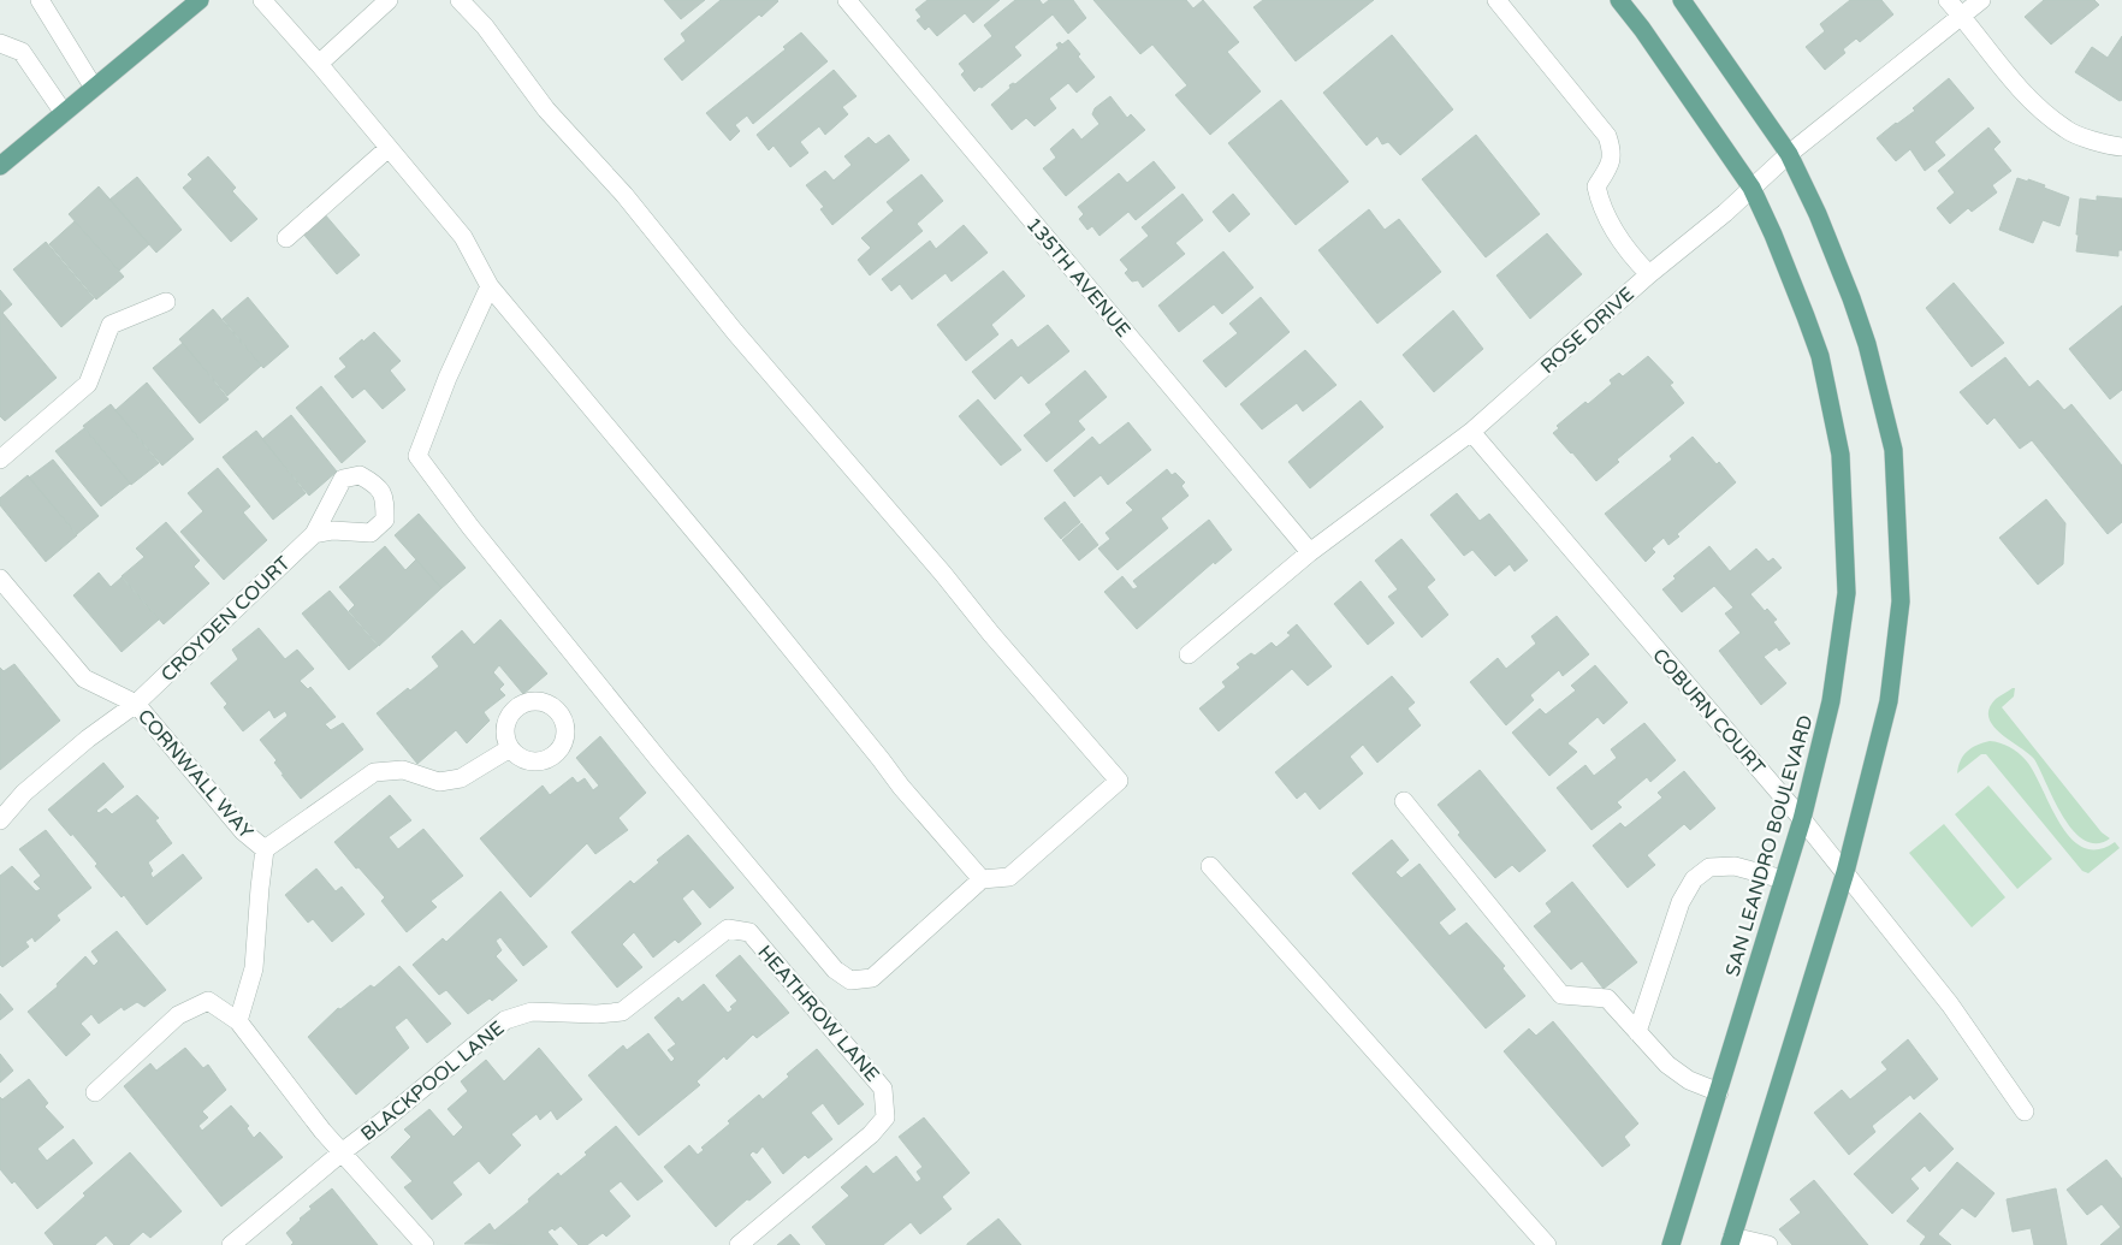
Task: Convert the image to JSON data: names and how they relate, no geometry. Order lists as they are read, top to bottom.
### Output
{
  "streets": {
    "main road": ["SAN LEANDRO BOULEVARD"],
    "street": [
      "135TH AVENUE",
      "ROSE DRIVE",
      "CROYDEN COURT",
      "COBURN COURT",
      "CORNWALL WAY",
      "HEATHROW LANE",
      "BLACKPOOL LANE"
    ]
  },
  "crossings": [
    ["135TH AVENUE", "ROSE DRIVE"],
    ["ROSE DRIVE", "COBURN COURT"],
    ["ROSE DRIVE", "SAN LEANDRO BOULEVARD"],
    ["CROYDEN COURT", "CORNWALL WAY"],
    ["COBURN COURT", "SAN LEANDRO BOULEVARD"],
    ["HEATHROW LANE", "BLACKPOOL LANE"]
  ]
}
